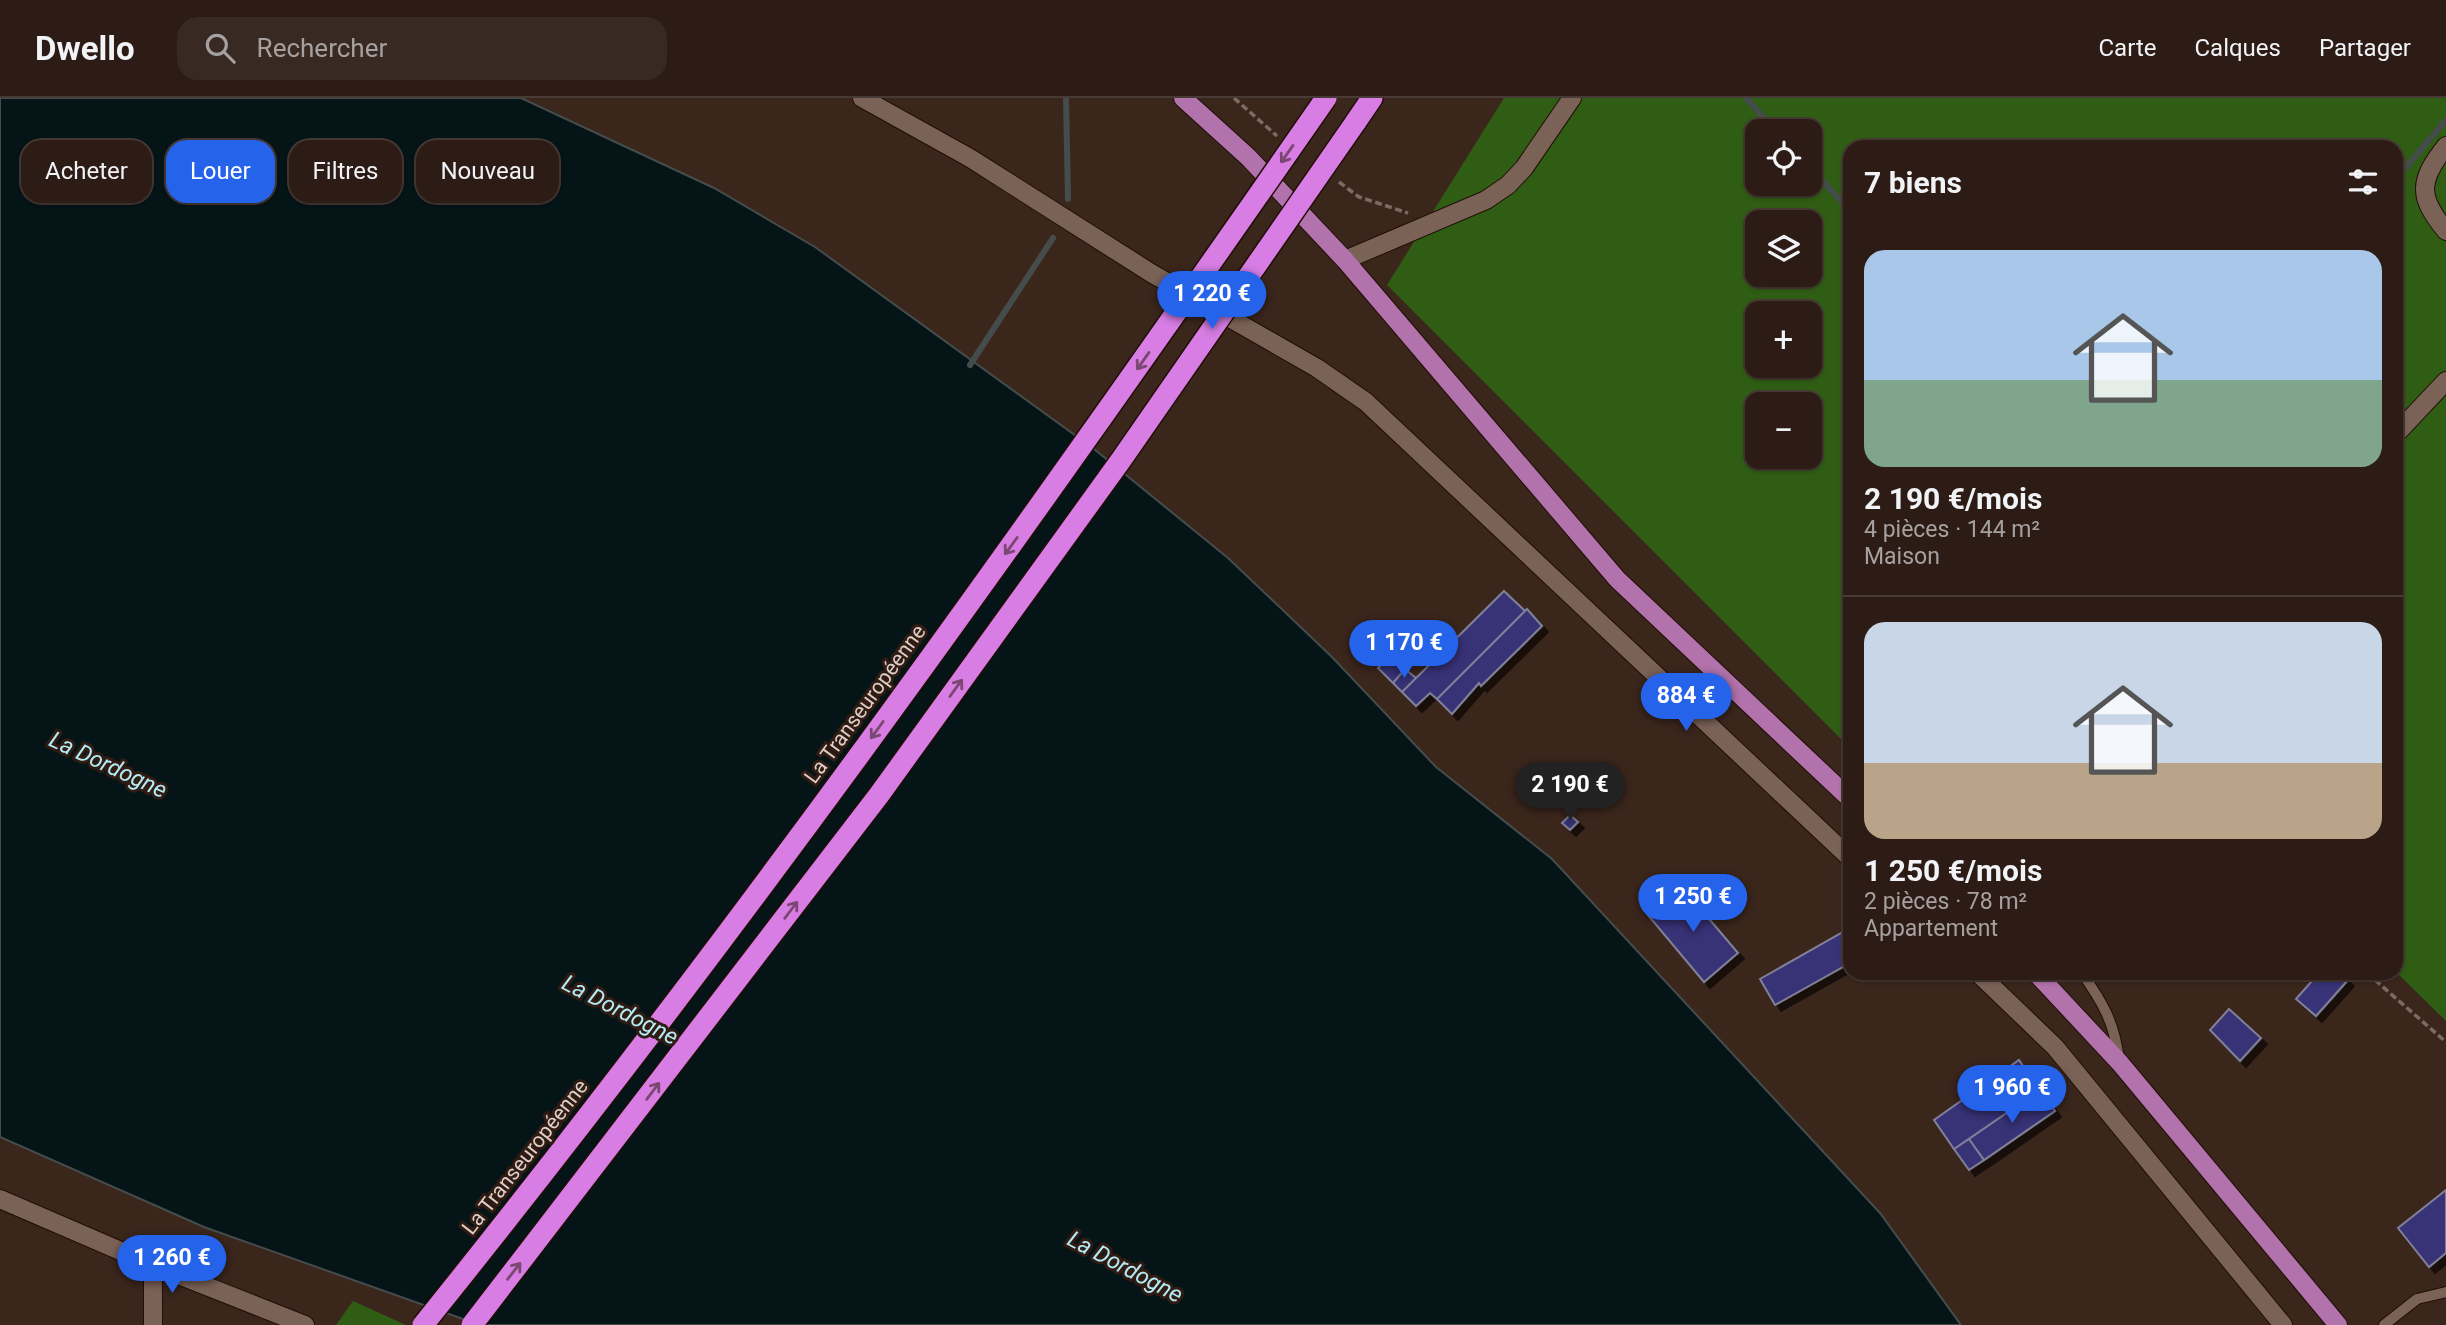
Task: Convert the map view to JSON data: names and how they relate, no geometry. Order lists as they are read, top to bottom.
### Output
{
  "streets": {
    "highway": ["La Transeuropéenne"]
  },
  "water": ["La Dordogne"],
  "page": {
    "header": "Dwello",
    "search": "Rechercher",
    "nav": ["Carte", "Calques", "Partager"],
    "map_buttons": ["+", "−"],
    "chip": [
      "Acheter",
      "Louer",
      "Filtres",
      "Nouveau"
    ],
    "heading": "7 biens",
    "list": [
      {
        "name": "2 190 €/mois",
        "note": "4 pièces · 144 m² · Maison"
      },
      {
        "name": "1 250 €/mois",
        "note": "2 pièces · 78 m² · Appartement"
      }
    ],
    "price": [
      "1 220 €",
      "1 170 €",
      "884 €",
      "2 190 €",
      "1 250 €",
      "1 960 €",
      "1 260 €"
    ]
  }
}
